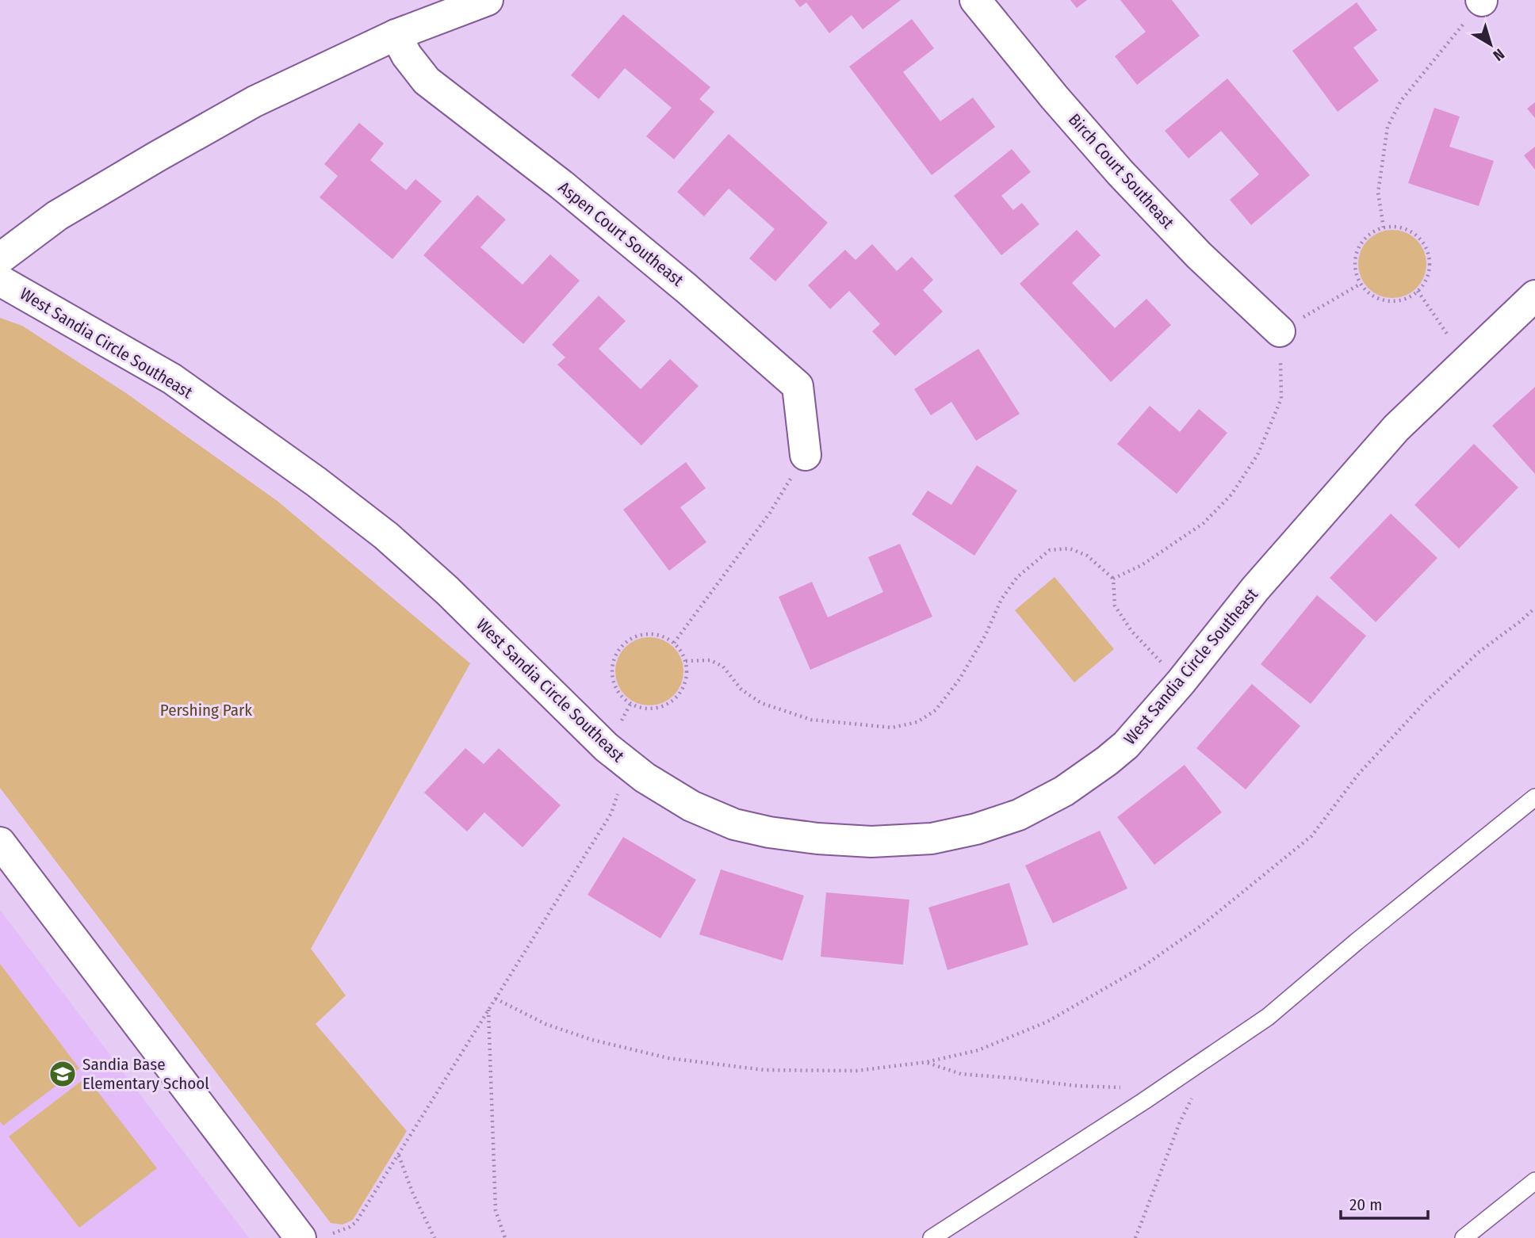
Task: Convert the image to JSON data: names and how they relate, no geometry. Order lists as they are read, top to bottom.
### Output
{
  "streets": {
    "street": ["Birch Court Southeast", "Aspen Court Southeast", "West Sandia Circle Southeast"]
  },
  "parks": ["Pershing Park"],
  "places": {
    "school or university": ["Sandia Base Elementary School"]
  },
  "scale_bar": "20 m",
  "north": "bottom right"
}
